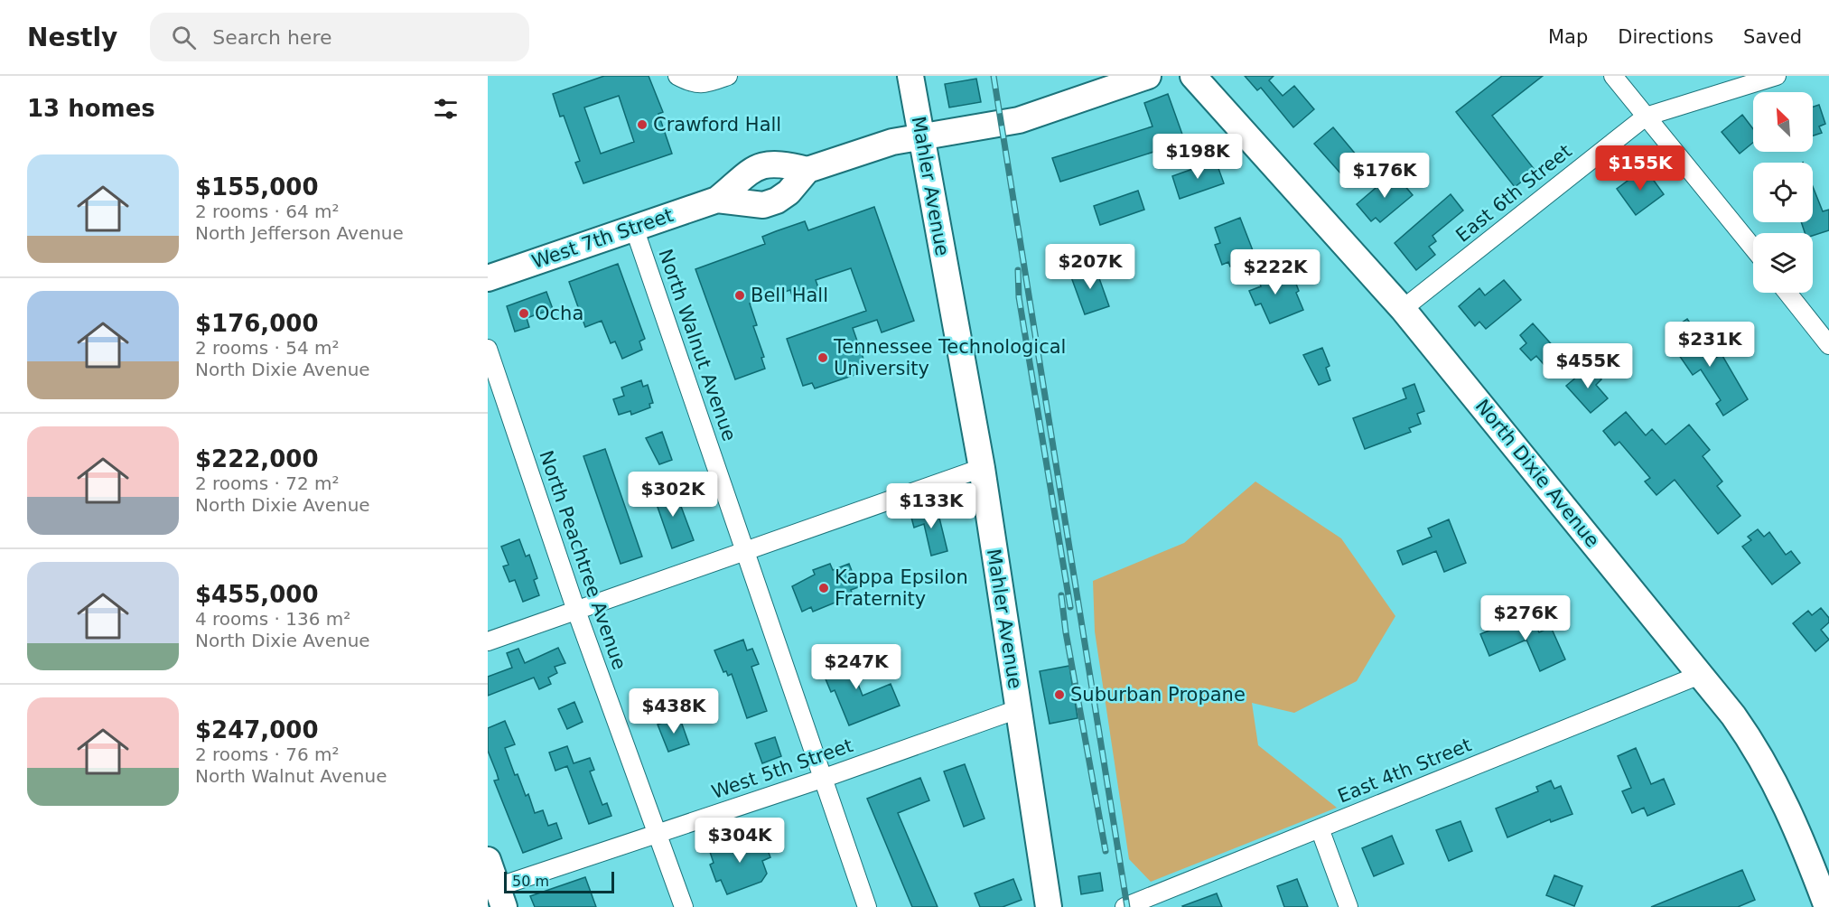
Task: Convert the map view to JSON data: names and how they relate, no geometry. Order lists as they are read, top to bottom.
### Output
{
  "streets": {
    "street": [
      "Mahler Avenue",
      "East 6th Street",
      "West 7th Street",
      "North Walnut Avenue",
      "North Dixie Avenue",
      "North Peachtree Avenue",
      "West 5th Street",
      "East 4th Street"
    ]
  },
  "crossings": [
    ["Mahler Avenue", "West 7th Street"],
    ["Mahler Avenue", "West 5th Street"],
    ["East 6th Street", "North Dixie Avenue"],
    ["West 7th Street", "North Walnut Avenue"],
    ["North Walnut Avenue", "West 5th Street"],
    ["North Dixie Avenue", "East 4th Street"],
    ["North Peachtree Avenue", "West 5th Street"]
  ],
  "places": [
    "Crawford Hall",
    "Bell Hall",
    "Ocha",
    "Tennessee Technological University",
    "Kappa Epsilon Fraternity",
    "Suburban Propane"
  ],
  "scale_bar": "50 m",
  "north": "top left",
  "page": {
    "header": "Nestly",
    "search": "Search here",
    "nav": ["Map", "Directions", "Saved"],
    "heading": "13 homes",
    "price": [
      "$198K",
      "$155K",
      "$176K",
      "$207K",
      "$222K",
      "$231K",
      "$455K",
      "$302K",
      "$133K",
      "$276K",
      "$247K",
      "$438K",
      "$304K"
    ],
    "list": [
      {
        "name": "$155,000",
        "note": "2 rooms · 64 m² · North Jefferson Avenue"
      },
      {
        "name": "$176,000",
        "note": "2 rooms · 54 m² · North Dixie Avenue"
      },
      {
        "name": "$222,000",
        "note": "2 rooms · 72 m² · North Dixie Avenue"
      },
      {
        "name": "$455,000",
        "note": "4 rooms · 136 m² · North Dixie Avenue"
      },
      {
        "name": "$247,000",
        "note": "2 rooms · 76 m² · North Walnut Avenue"
      }
    ],
    "scale": "50 m"
  }
}
